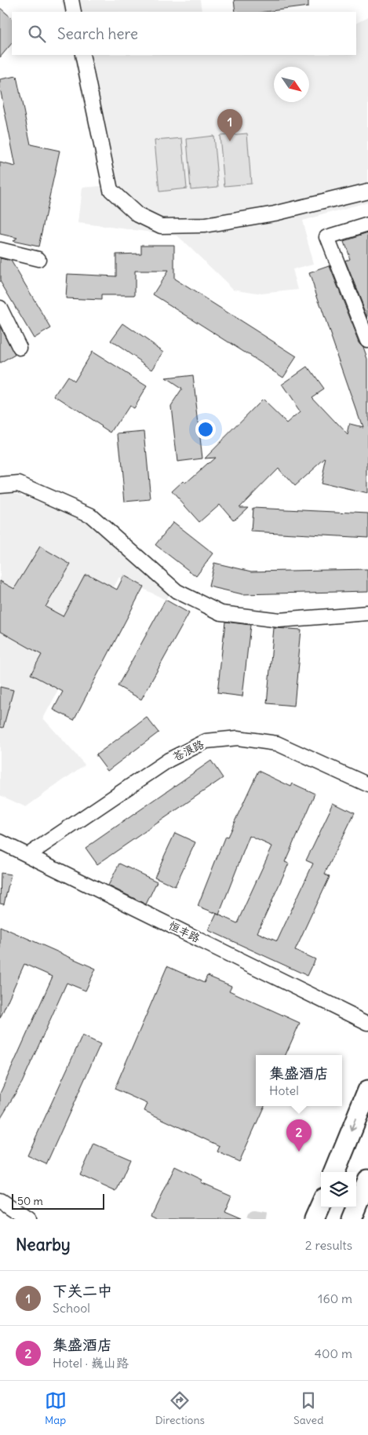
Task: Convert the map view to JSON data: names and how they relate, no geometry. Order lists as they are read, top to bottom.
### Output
{
  "streets": {
    "street": ["苍浪路", "恒丰路"]
  },
  "crossings": [
    ["苍浪路", "恒丰路"]
  ],
  "scale_bar": "50 m",
  "north": "bottom right",
  "page": {
    "search": "Search here",
    "pins": ["1", "2"],
    "popup": ["集盛酒店", "Hotel"],
    "scale": "50 m",
    "heading": ["Nearby", "2 results"],
    "list": [
      {
        "mark": "1",
        "name": "下关二中",
        "note": "School",
        "value": "160 m"
      },
      {
        "mark": "2",
        "name": "集盛酒店",
        "note": "Hotel · 巍山路",
        "value": "400 m"
      }
    ],
    "nav": ["Map", "Directions", "Saved"]
  }
}
